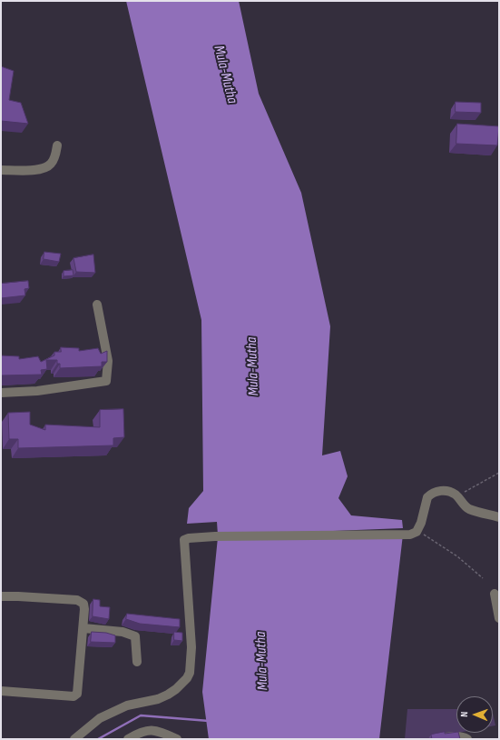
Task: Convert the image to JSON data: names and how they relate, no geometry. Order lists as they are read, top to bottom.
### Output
{
  "water": ["Mula-Mutha"],
  "north": "left"
}
